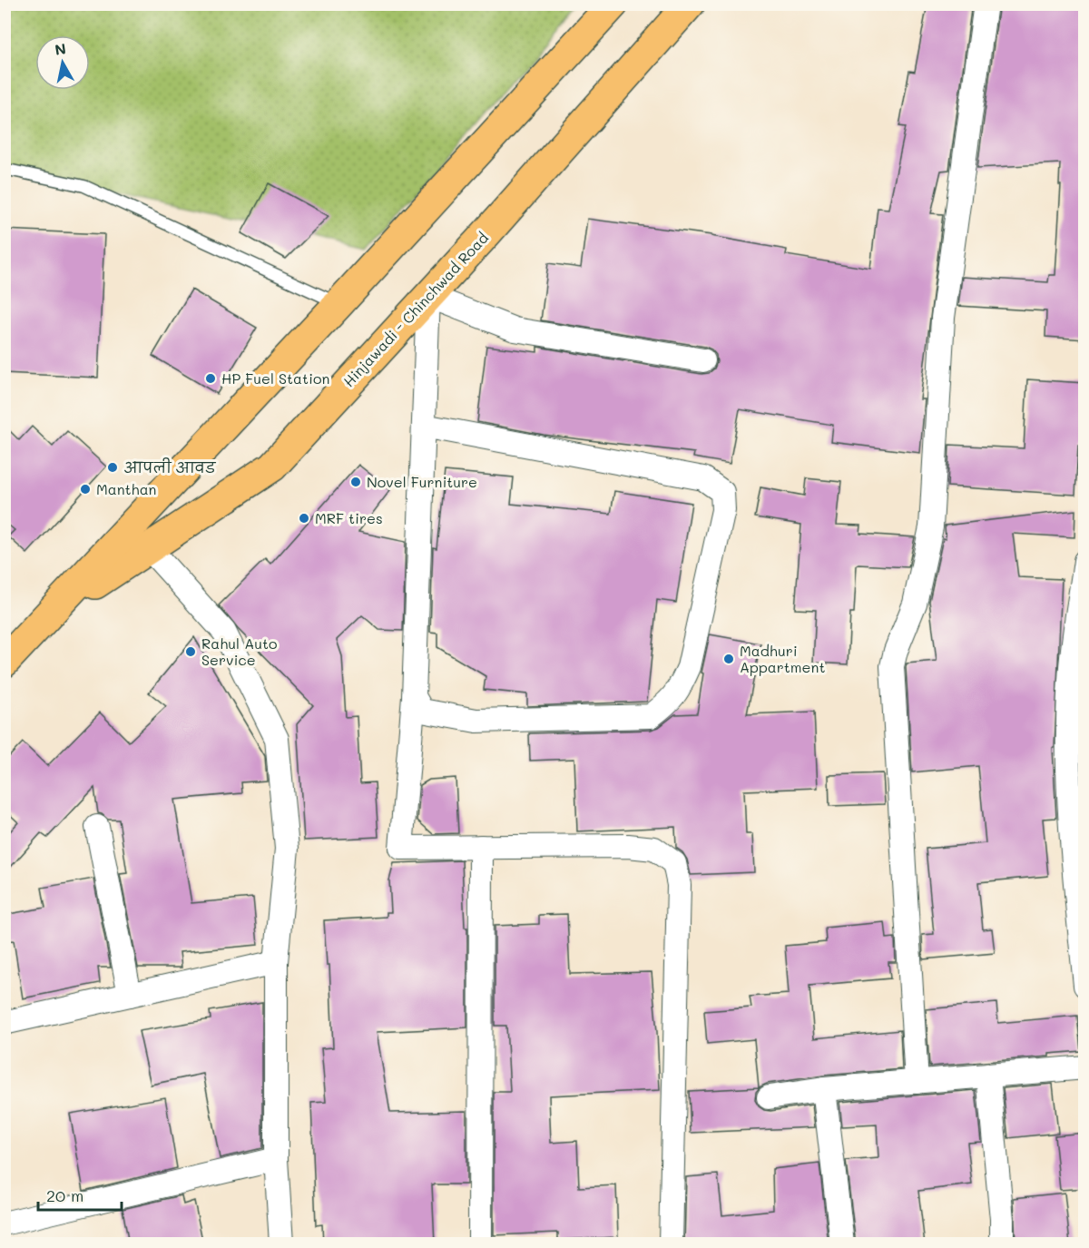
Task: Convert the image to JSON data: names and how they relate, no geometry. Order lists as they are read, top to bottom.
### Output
{
  "streets": {
    "main road": ["Hinjawadi - Chinchwad Road"]
  },
  "places": [
    "HP Fuel Station",
    "आपली आवड",
    "Novel Furniture",
    "Manthan",
    "MRF tires",
    "Rahul Auto Service",
    "Madhuri Appartment"
  ],
  "scale_bar": "20 m",
  "north": "top"
}
